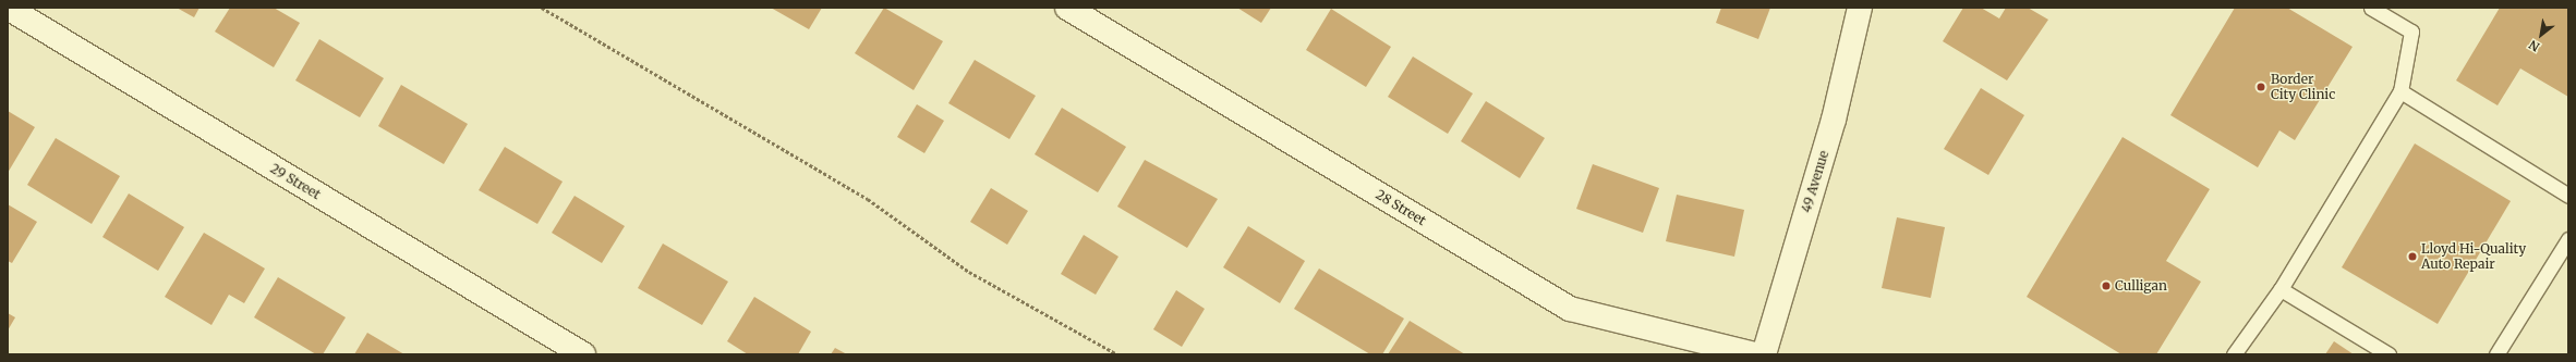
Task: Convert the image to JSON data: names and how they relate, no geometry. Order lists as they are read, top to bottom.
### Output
{
  "streets": {
    "street": ["29 Street", "49 Avenue", "28 Street"]
  },
  "places": ["Border City Clinic", "Lloyd Hi-Quality Auto Repair", "Culligan"],
  "north": "bottom left"
}
